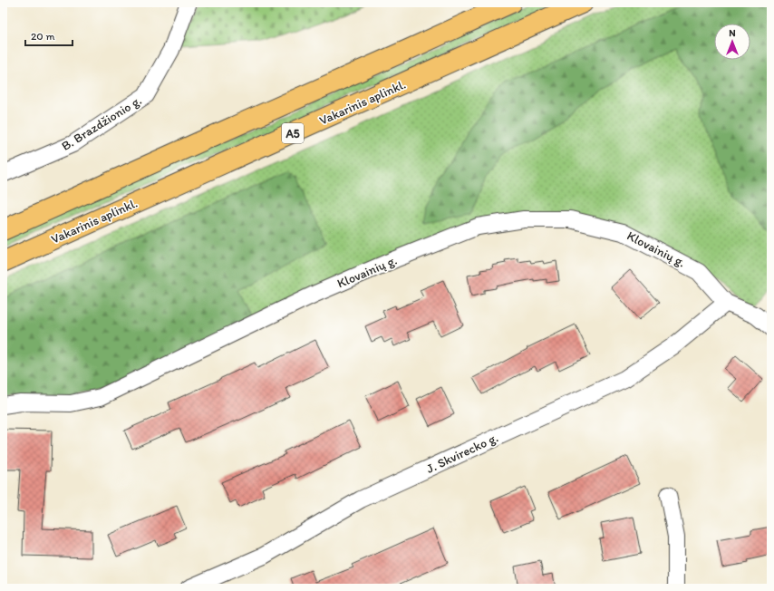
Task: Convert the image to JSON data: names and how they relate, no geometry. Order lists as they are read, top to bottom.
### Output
{
  "streets": {
    "highway": ["Vakarinis aplinkl.", "A5"],
    "street": ["B. Brazdžionio g.", "Klovainių g.", "J. Skvirecko g."]
  },
  "crossings": [
    ["Klovainių g.", "J. Skvirecko g."]
  ],
  "scale_bar": "20 m",
  "north": "top"
}
